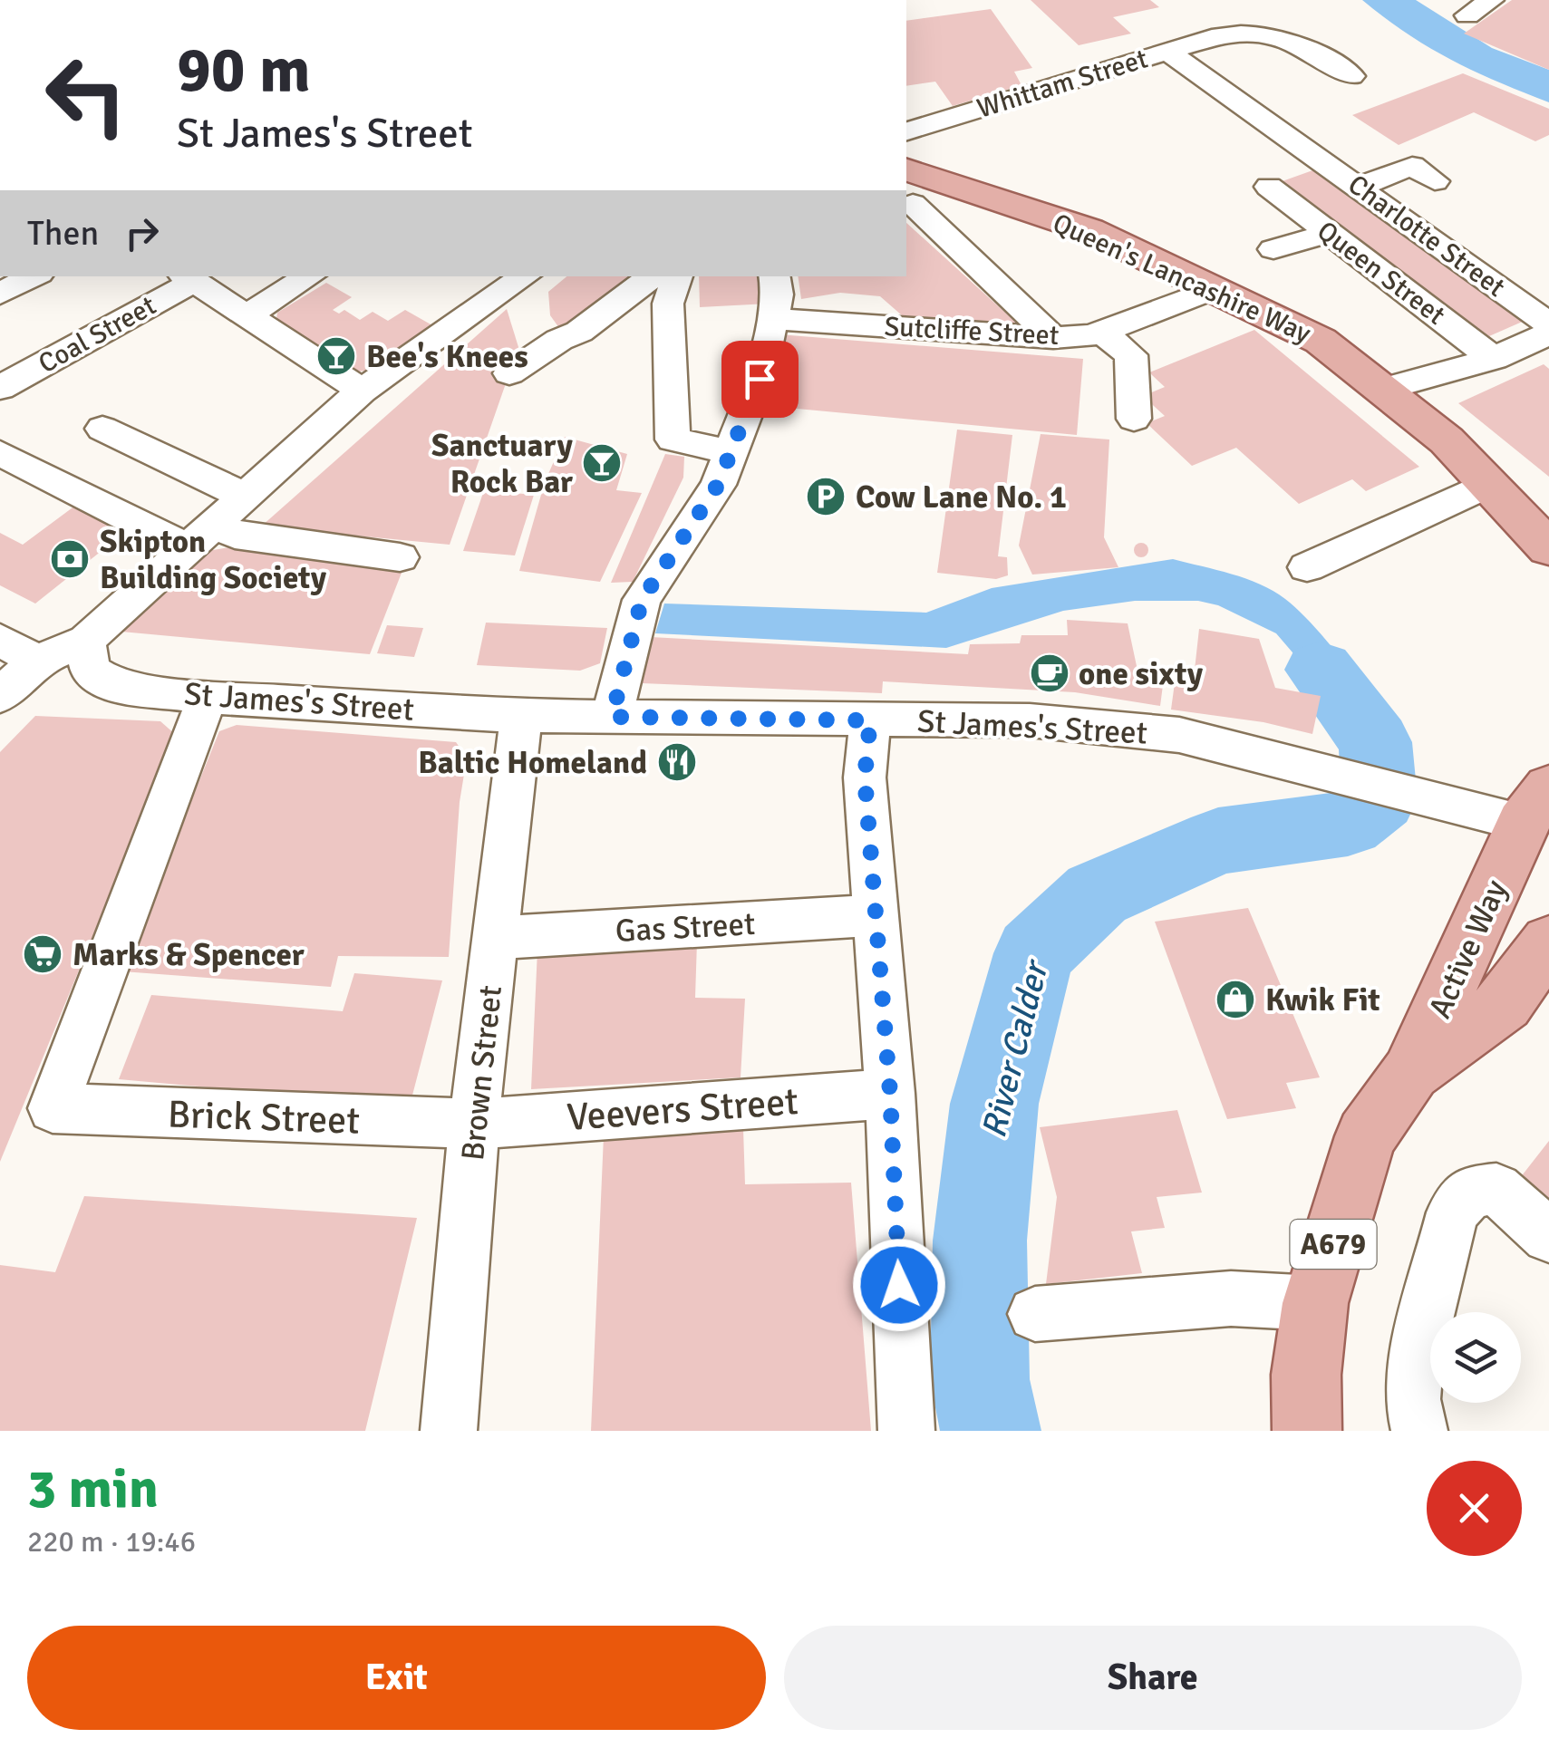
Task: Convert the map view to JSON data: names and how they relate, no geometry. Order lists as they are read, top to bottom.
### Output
{
  "streets": {
    "main road": ["Queen's Lancashire Way", "Active Way", "A679"],
    "street": [
      "Whittam Street",
      "Charlotte Street",
      "Queen Street",
      "Sutcliffe Street",
      "Coal Street",
      "St James's Street",
      "Gas Street",
      "Brown Street",
      "Veevers Street",
      "Brick Street"
    ]
  },
  "crossings": [
    ["Whittam Street", "Charlotte Street"],
    ["Queen's Lancashire Way", "Sutcliffe Street"],
    ["St James's Street", "Active Way"],
    ["St James's Street", "Brown Street"],
    ["St James's Street", "Brick Street"],
    ["Gas Street", "Brown Street"],
    ["Brown Street", "Veevers Street"],
    ["Brown Street", "Brick Street"],
    ["Veevers Street", "Brick Street"]
  ],
  "water": ["River Calder"],
  "places": {
    "bar": ["Bee's Knees", "Sanctuary Rock Bar"],
    "parking": ["Cow Lane No. 1"],
    "bank": ["Skipton Building Society"],
    "cafe": ["one sixty"],
    "restaurant": ["Baltic Homeland"],
    "supermarket": ["Marks & Spencer"],
    "shop": ["Kwik Fit"]
  },
  "page": {
    "turn": ["90 m", "St James's Street"],
    "then": "Then",
    "heading": ["3 min", "220 m · 19:46"],
    "buttons": ["Exit", "Share"]
  }
}
